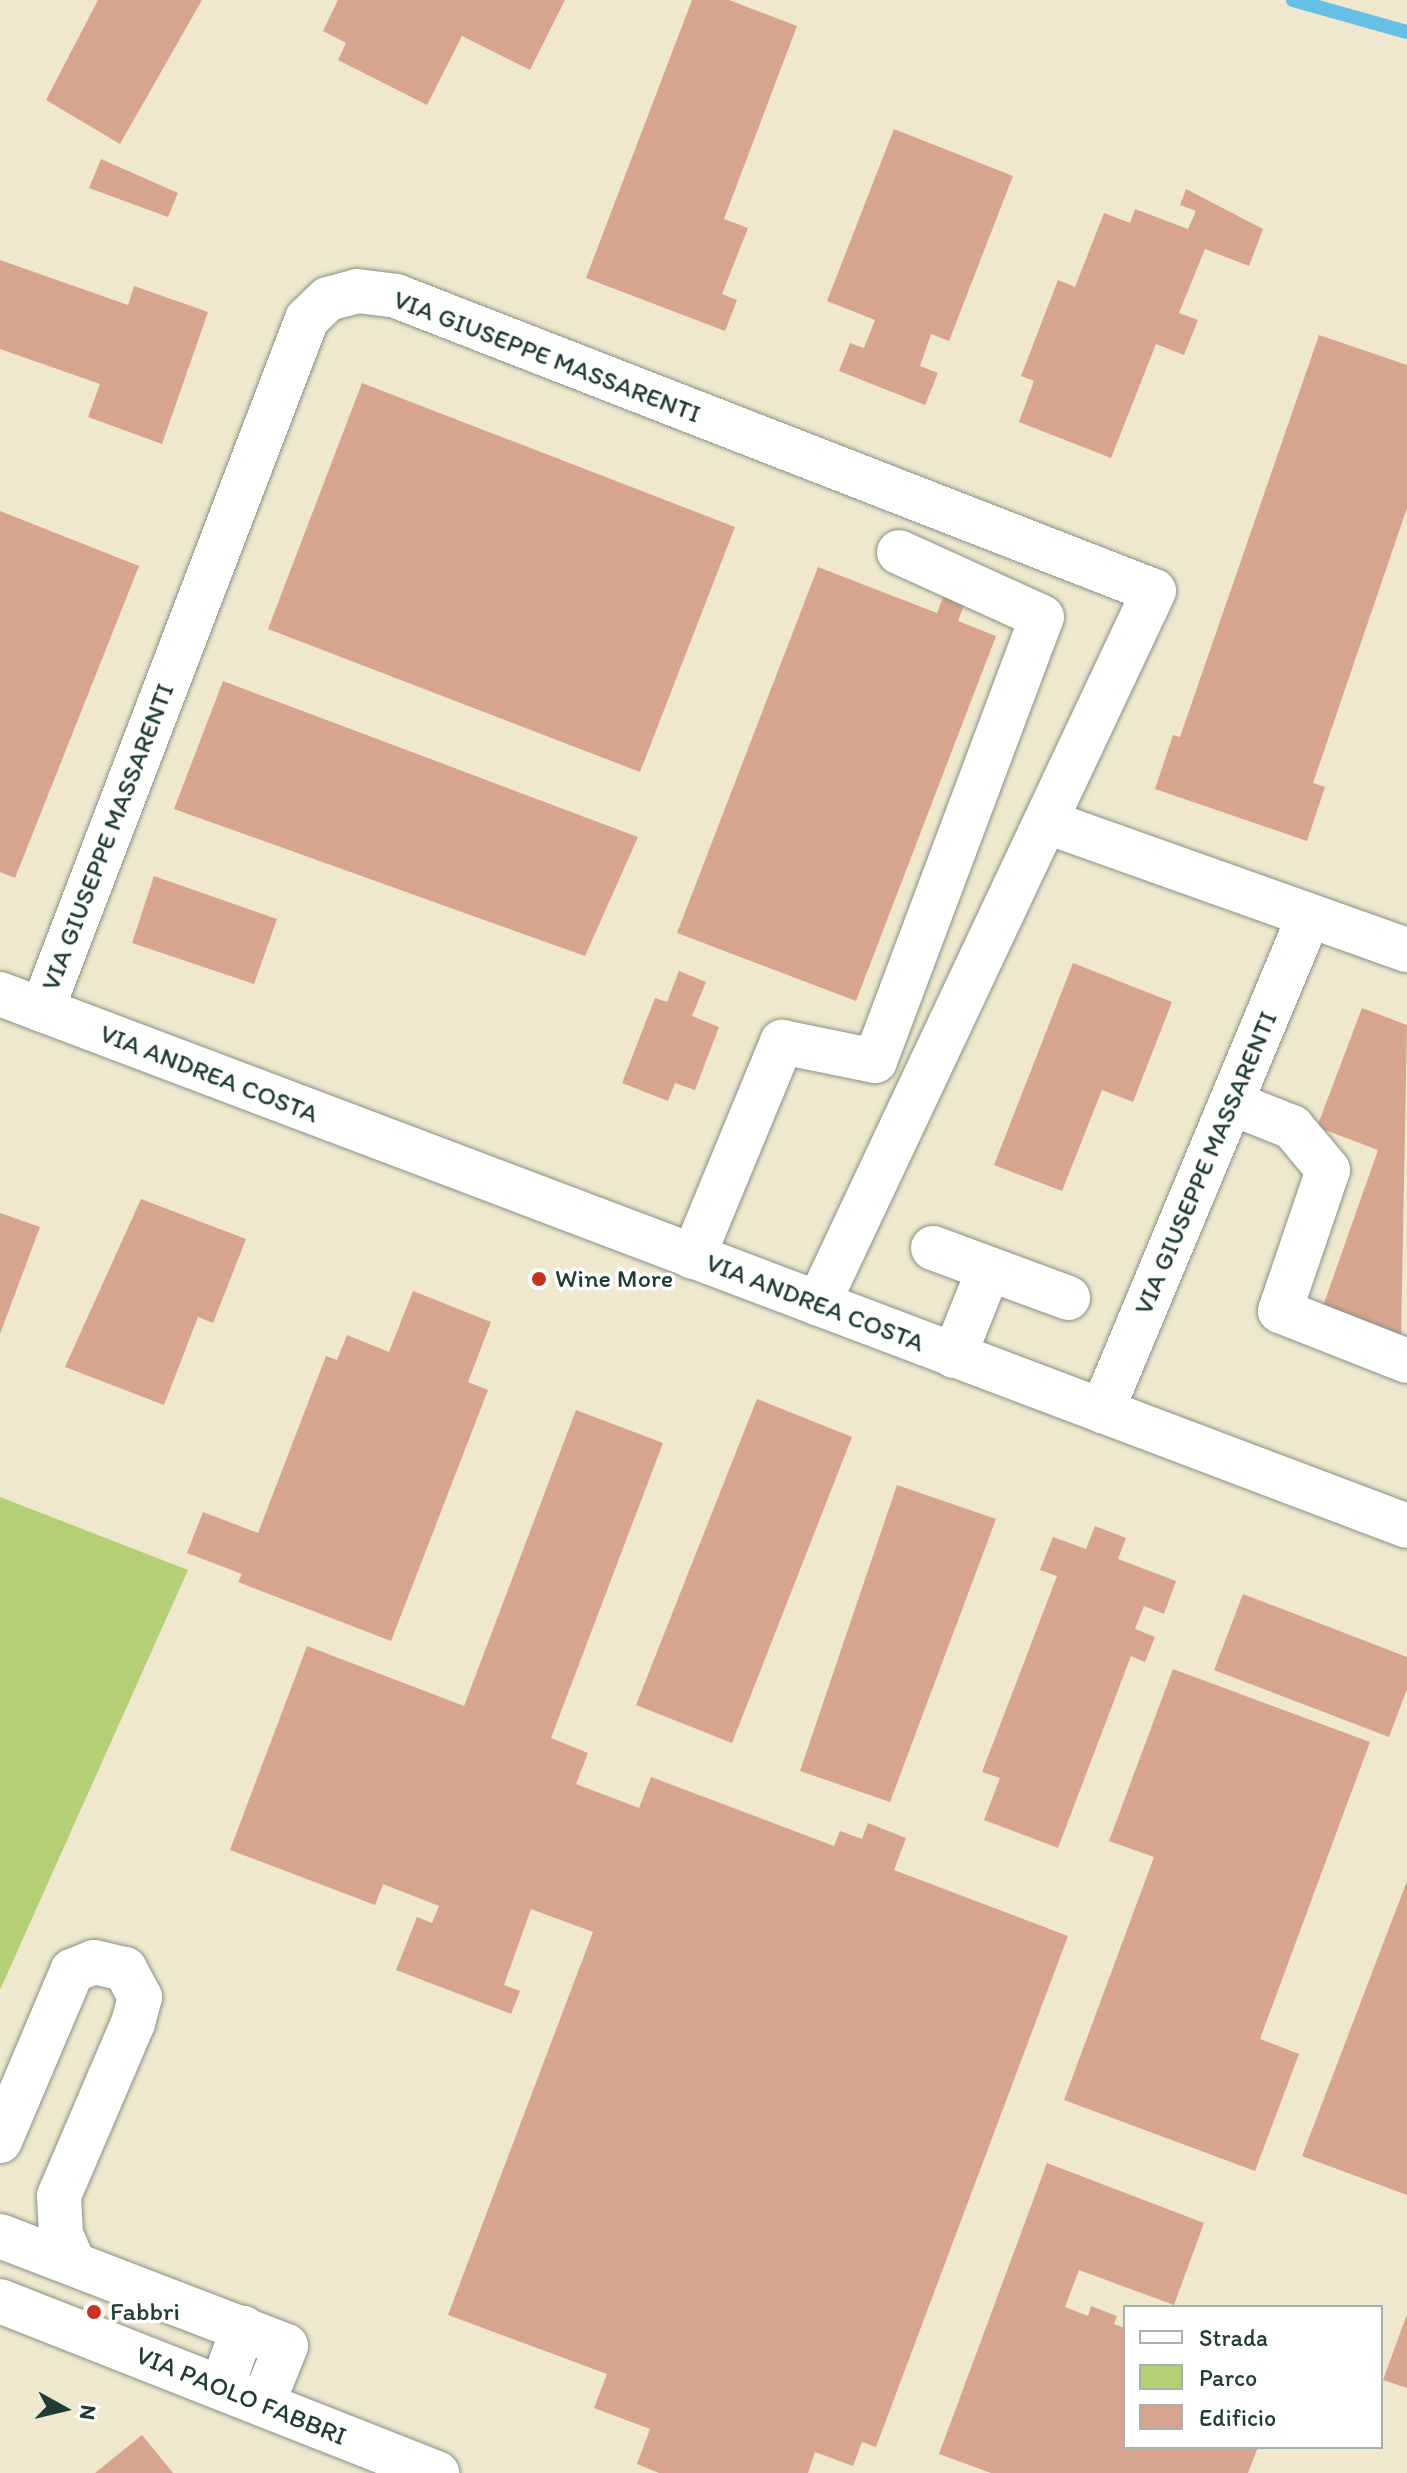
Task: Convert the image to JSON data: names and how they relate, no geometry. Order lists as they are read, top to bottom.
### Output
{
  "streets": {
    "street": ["VIA GIUSEPPE MASSARENTI", "VIA ANDREA COSTA", "VIA PAOLO FABBRI"]
  },
  "crossings": [
    ["VIA GIUSEPPE MASSARENTI", "VIA ANDREA COSTA"]
  ],
  "places": ["Wine More", "Fabbri"],
  "legend": ["Strada", "Parco", "Edificio"],
  "north": "right"
}
